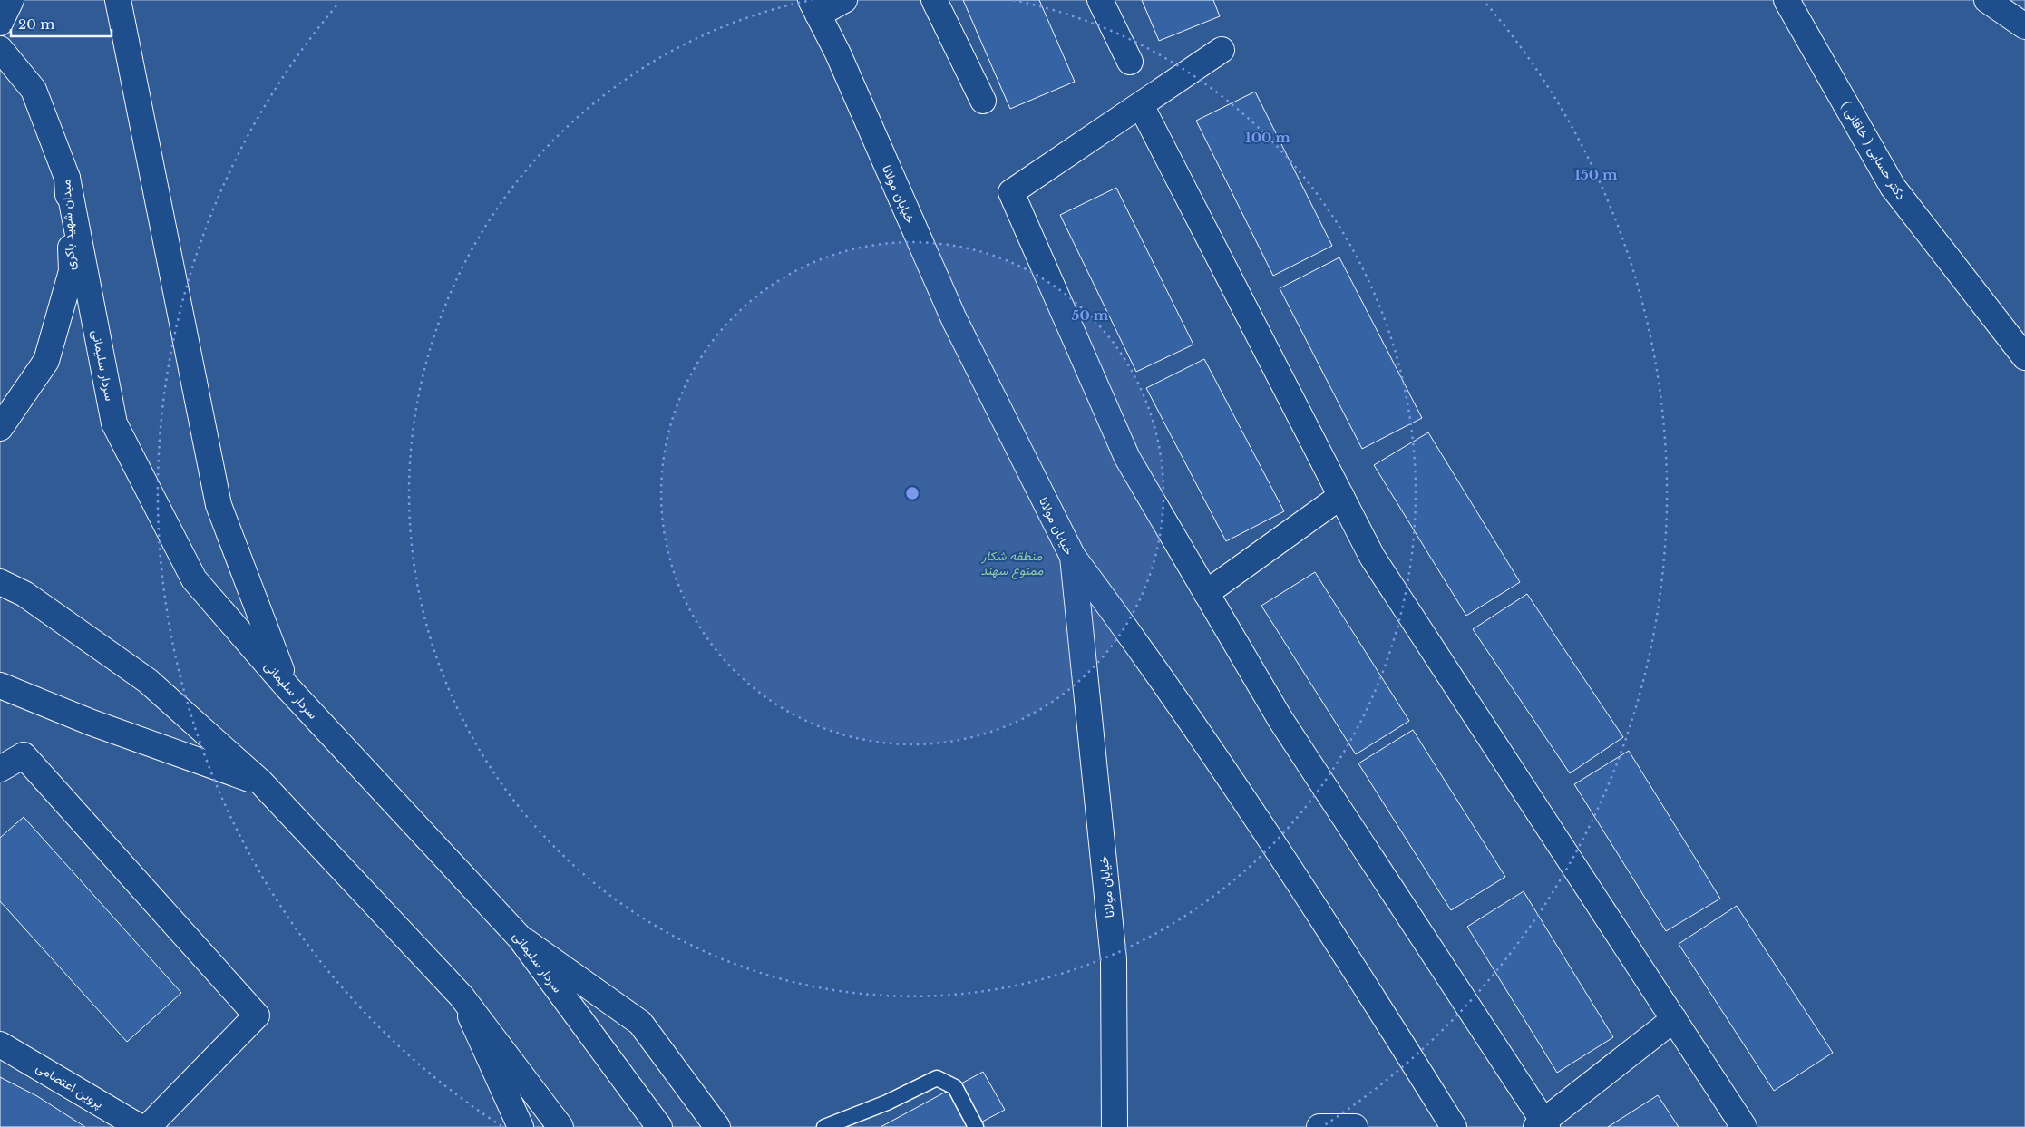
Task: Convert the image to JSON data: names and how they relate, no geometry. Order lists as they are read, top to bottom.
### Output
{
  "streets": {
    "street": [
      "دکتر حسابی ( خاقانی )",
      "خیابان مولانا",
      "میدان شهید باکری",
      "سردار سلیمانی",
      "پروین اعتصامی"
    ]
  },
  "crossings": [
    ["میدان شهید باکری", "سردار سلیمانی"]
  ],
  "parks": ["منطقه شکار ممنوع سهند"],
  "scale_bar": "20 m",
  "rings": ["100 m", "150 m", "50 m"]
}
